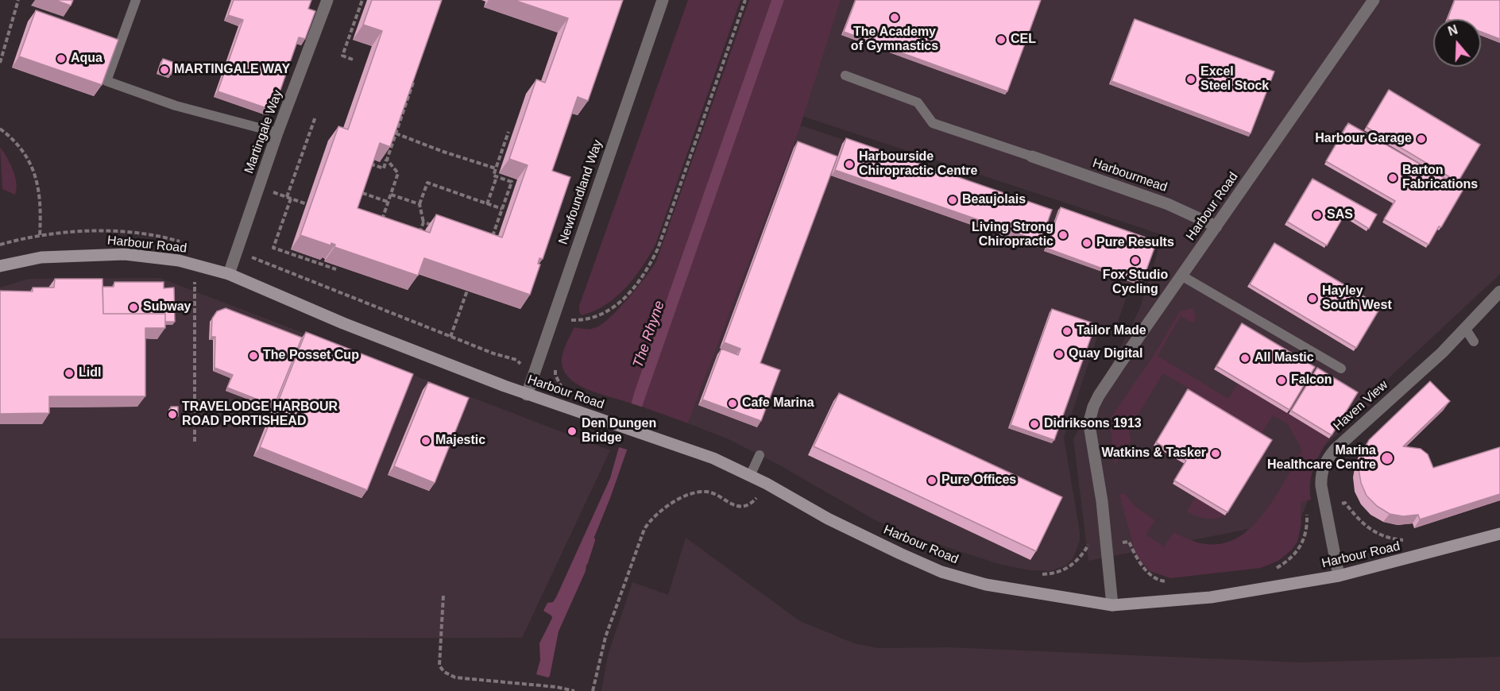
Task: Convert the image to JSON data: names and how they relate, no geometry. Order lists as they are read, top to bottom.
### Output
{
  "streets": {
    "street": [
      "Martingale Way",
      "Harbourmead",
      "Newfoundland Way",
      "Harbour Road",
      "Haven View"
    ]
  },
  "crossings": [
    ["Martingale Way", "Harbour Road"],
    ["Harbourmead", "Harbour Road"],
    ["Newfoundland Way", "Harbour Road"],
    ["Harbour Road", "Haven View"]
  ],
  "water": ["The Rhyne"],
  "places": [
    "The Academy of Gymnastics",
    "CEL",
    "Aqua",
    "MARTINGALE WAY",
    "Excel Steel Stock",
    "Harbour Garage",
    "Harbourside Chiropractic Centre",
    "Barton Fabrications",
    "Beaujolais",
    "SAS",
    "Living Strong Chiropractic",
    "Pure Results",
    "Fox Studio Cycling",
    "Hayley South West",
    "Subway",
    "Tailor Made",
    "Quay Digital",
    "The Posset Cup",
    "All Mastic",
    "Lidl",
    "Falcon",
    "Cafe Marina",
    "TRAVELODGE HARBOUR ROAD PORTISHEAD",
    "Didriksons 1913",
    "Den Dungen Bridge",
    "Majestic",
    "Watkins & Tasker",
    "Marina Healthcare Centre",
    "Pure Offices"
  ],
  "north": "top"
}
